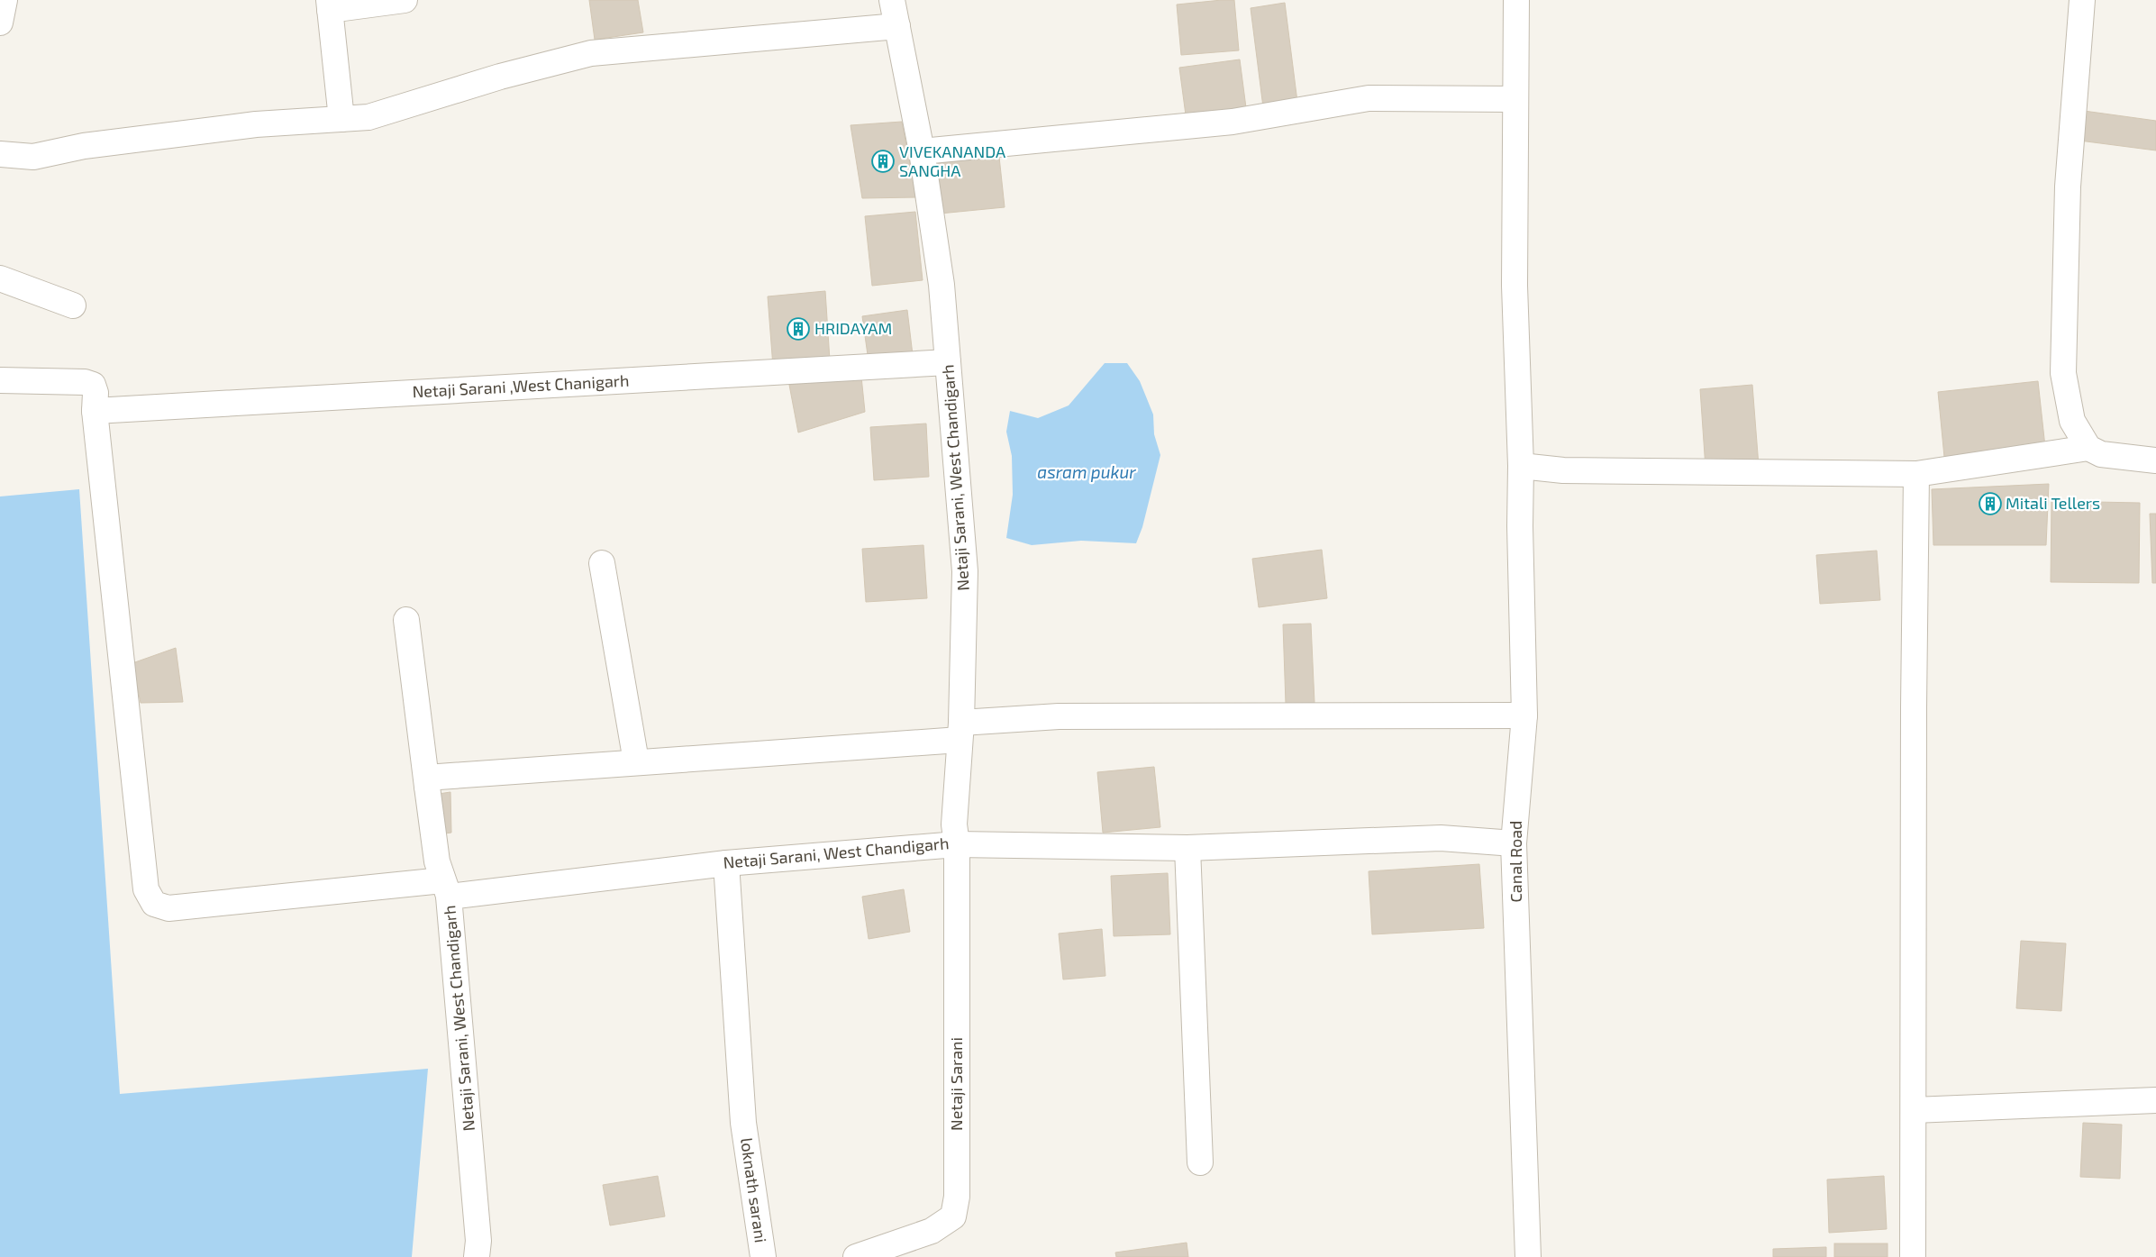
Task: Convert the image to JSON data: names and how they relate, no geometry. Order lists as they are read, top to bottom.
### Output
{
  "streets": {
    "street": [
      "Netaji Sarani ,West Chanigarh",
      "Netaji Sarani, West Chandigarh",
      "Canal Road",
      "Netaji Sarani",
      "loknath sarani"
    ]
  },
  "crossings": [
    ["Netaji Sarani ,West Chanigarh", "Netaji Sarani, West Chandigarh"],
    ["Netaji Sarani, West Chandigarh", "Netaji Sarani"],
    ["Netaji Sarani, West Chandigarh", "loknath sarani"]
  ],
  "water": ["asram pukur"],
  "places": {
    "building": ["VIVEKANANDA SANGHA", "HRIDAYAM", "Mitali Tellers"]
  }
}
